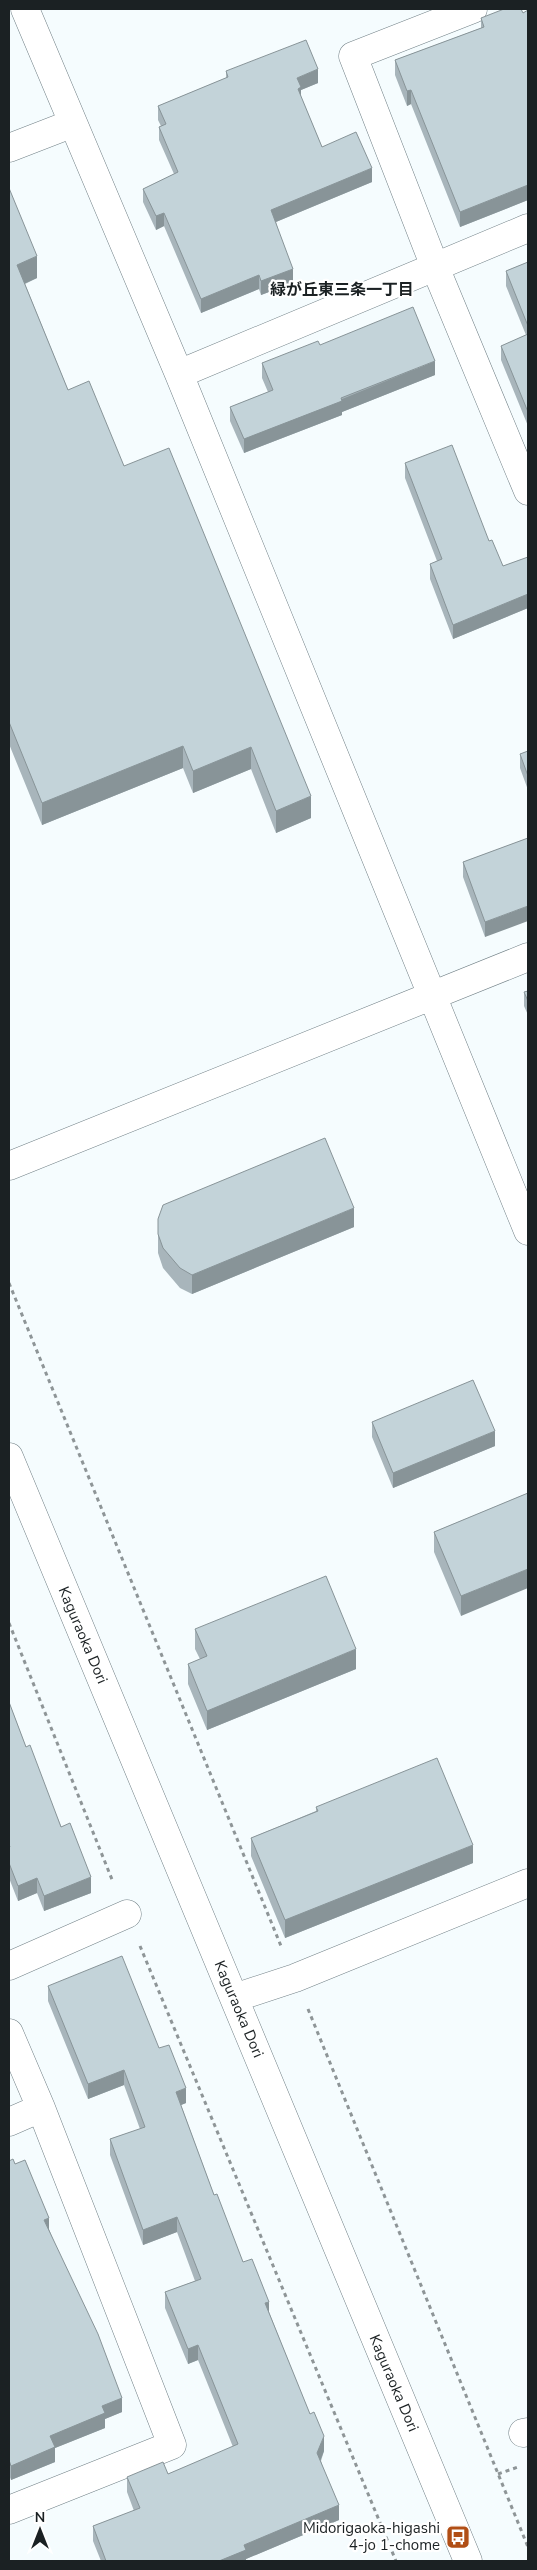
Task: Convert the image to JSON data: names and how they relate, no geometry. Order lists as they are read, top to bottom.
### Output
{
  "streets": {
    "street": ["Kaguraoka Dori"]
  },
  "districts": ["緑が丘東三条一丁目"],
  "places": {
    "bus stop": ["Midorigaoka-higashi 4-jo 1-chome"]
  },
  "north": "top"
}
